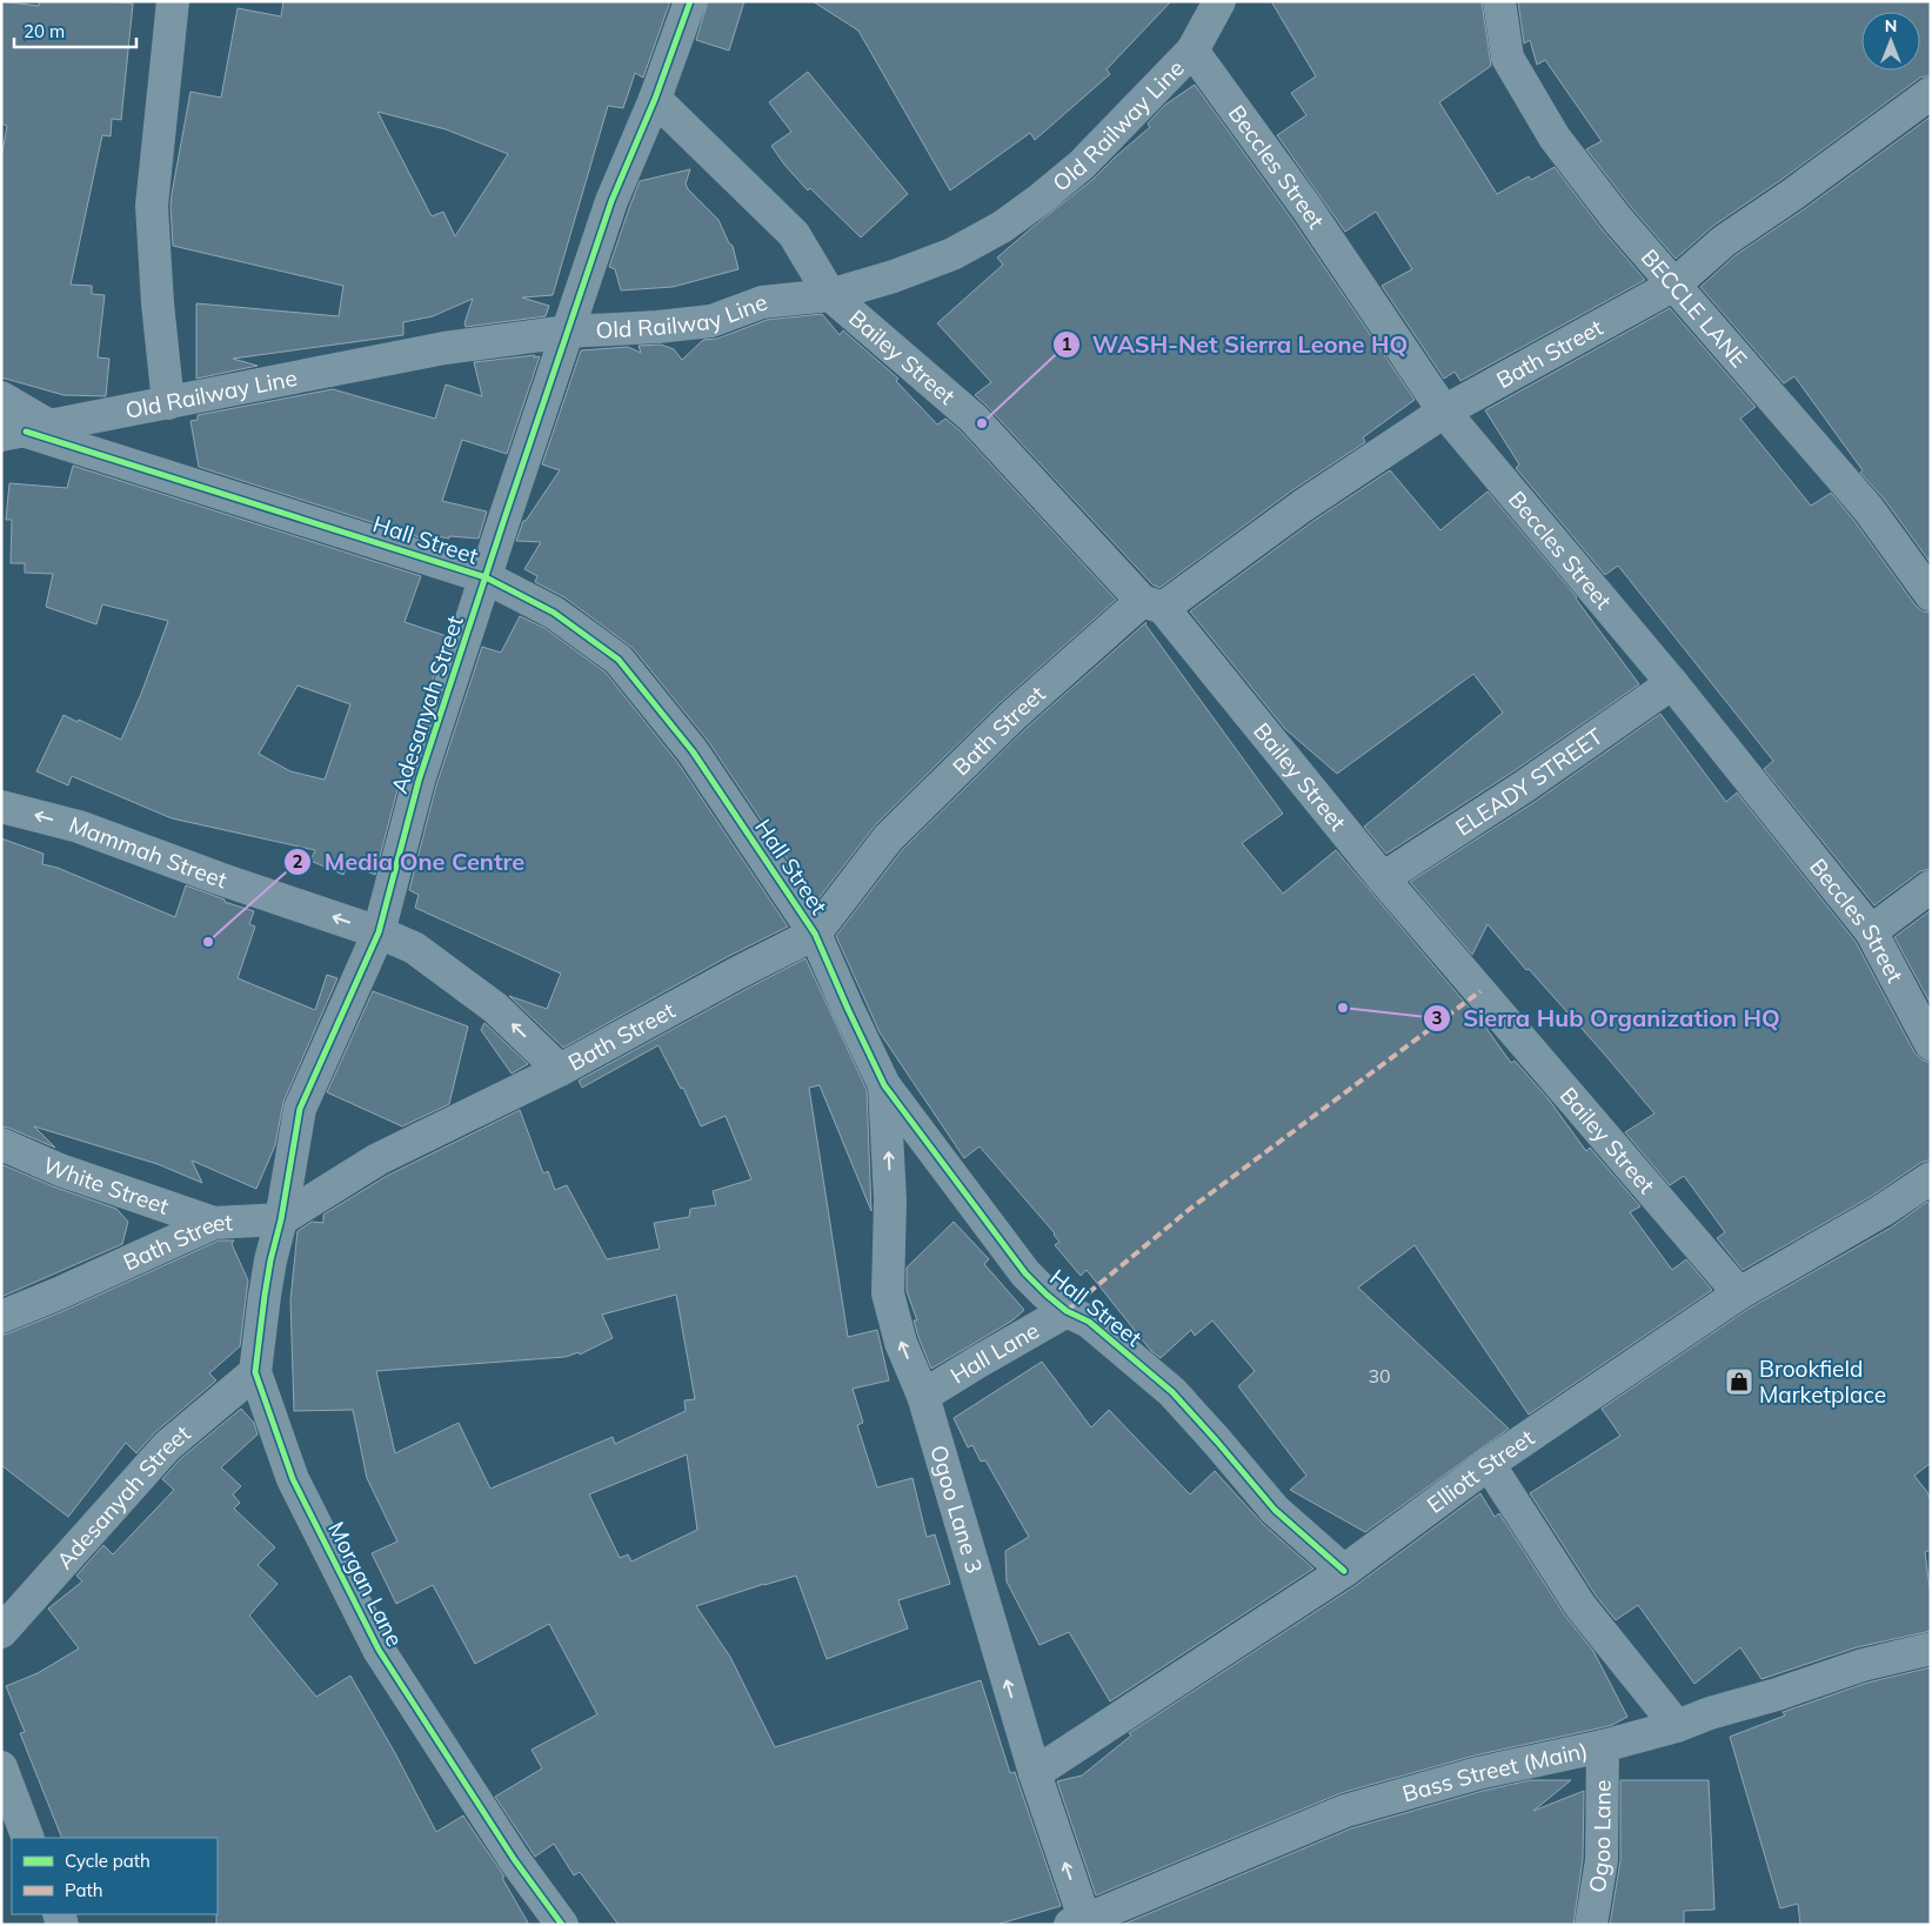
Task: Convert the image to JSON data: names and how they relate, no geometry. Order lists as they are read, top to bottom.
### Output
{
  "streets": {
    "street": [
      "Old Railway Line",
      "Beccles Street",
      "BECCLE LANE",
      "Bath Street",
      "Bailey Street",
      "Hall Street",
      "Adesanyah Street",
      "ELEADY STREET",
      "Mammah Street",
      "White Street",
      "Hall Lane",
      "Elliott Street",
      "Ogoo Lane 3",
      "Morgan Lane",
      "Bass Street (Main)",
      "Ogoo Lane"
    ]
  },
  "crossings": [
    ["Old Railway Line", "Beccles Street"],
    ["Old Railway Line", "Bailey Street"],
    ["Old Railway Line", "Hall Street"],
    ["Old Railway Line", "Adesanyah Street"],
    ["Beccles Street", "Bath Street"],
    ["Beccles Street", "ELEADY STREET"],
    ["BECCLE LANE", "Bath Street"],
    ["Bath Street", "Bailey Street"],
    ["Bath Street", "Hall Street"],
    ["Bath Street", "Adesanyah Street"],
    ["Bath Street", "Mammah Street"],
    ["Bath Street", "White Street"],
    ["Bath Street", "Morgan Lane"],
    ["Bailey Street", "ELEADY STREET"],
    ["Bailey Street", "Elliott Street"],
    ["Hall Street", "Adesanyah Street"],
    ["Hall Street", "Hall Lane"],
    ["Hall Street", "Elliott Street"],
    ["Hall Street", "Ogoo Lane 3"],
    ["Adesanyah Street", "Mammah Street"],
    ["Adesanyah Street", "Morgan Lane"],
    ["Hall Lane", "Ogoo Lane 3"],
    ["Elliott Street", "Ogoo Lane 3"],
    ["Ogoo Lane 3", "Bass Street (Main)"],
    ["Bass Street (Main)", "Ogoo Lane"]
  ],
  "one_way": ["Mammah Street", "Ogoo Lane 3"],
  "places": {
    "other": ["WASH-Net Sierra Leone HQ", "Media One Centre", "Sierra Hub Organization HQ"],
    "shop": ["Brookfield Marketplace"]
  },
  "house_numbers": ["30"],
  "legend": ["Cycle path", "Path"],
  "scale_bar": "20 m",
  "north": "top"
}
